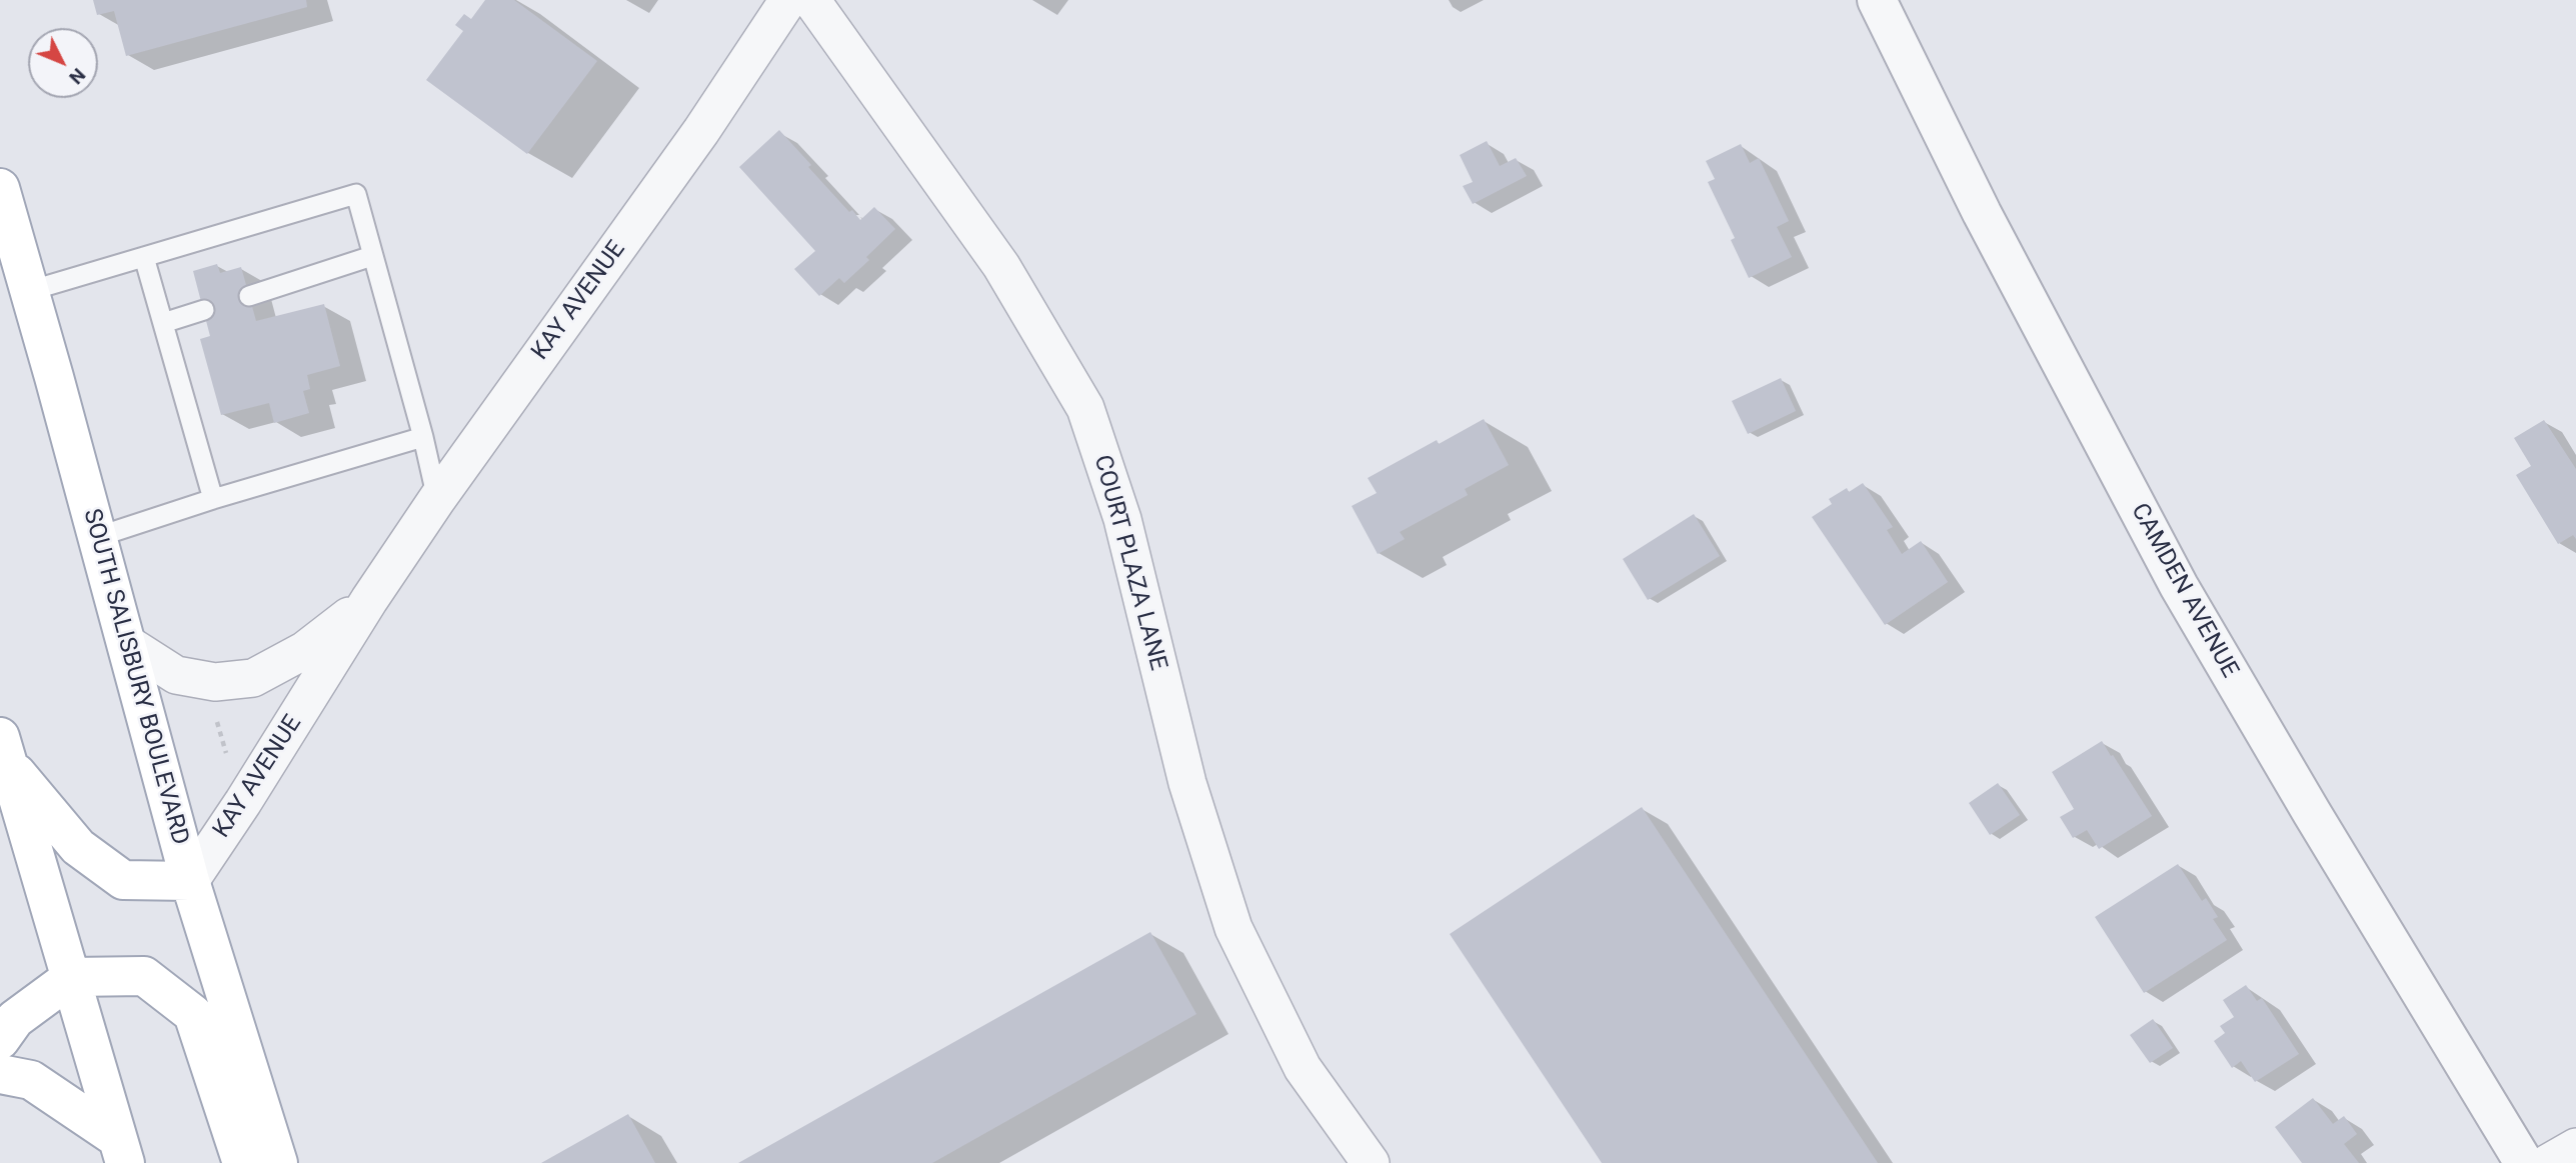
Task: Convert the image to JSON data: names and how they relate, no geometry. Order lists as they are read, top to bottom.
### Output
{
  "streets": {
    "main road": ["SOUTH SALISBURY BOULEVARD"],
    "street": ["KAY AVENUE", "COURT PLAZA LANE", "CAMDEN AVENUE"]
  },
  "crossings": [
    ["KAY AVENUE", "SOUTH SALISBURY BOULEVARD"]
  ],
  "north": "bottom right"
}
